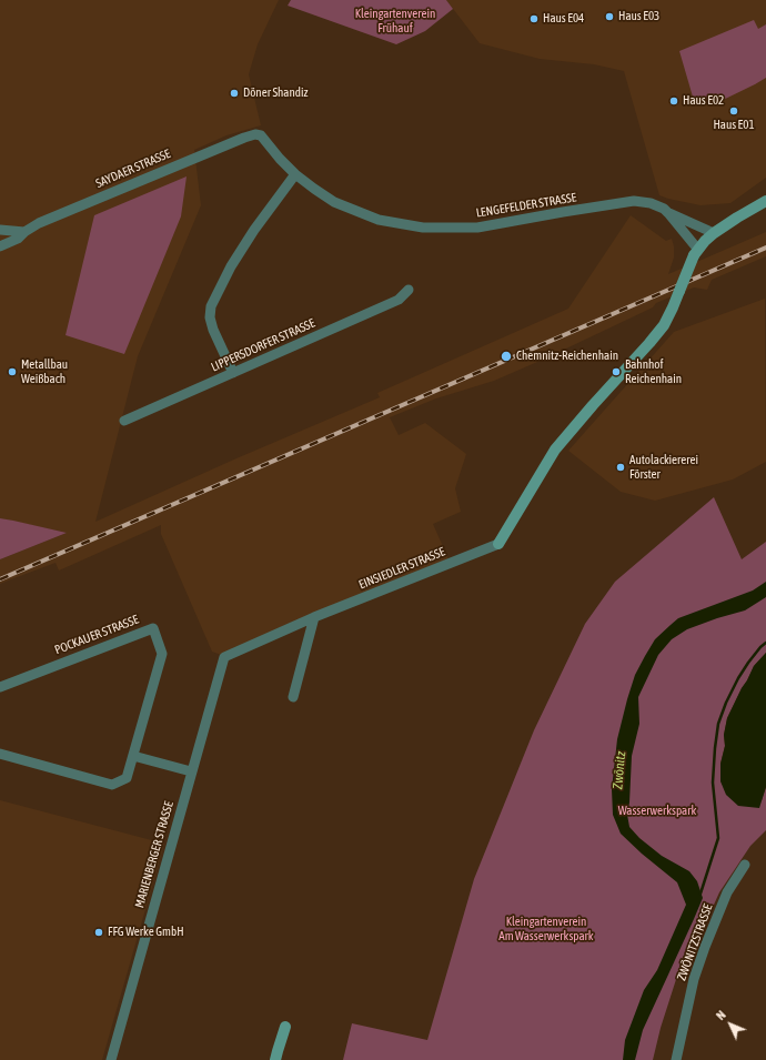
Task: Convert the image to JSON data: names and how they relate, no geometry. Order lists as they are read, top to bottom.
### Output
{
  "streets": {
    "street": [
      "SAYDAER STRASSE",
      "LENGEFELDER STRASSE",
      "LIPPERSDORFER STRASSE",
      "EINSIEDLER STRASSE",
      "POCKAUER STRASSE",
      "MARIENBERGER STRASSE",
      "ZWÖNITZSTRASSE"
    ]
  },
  "crossings": [
    ["SAYDAER STRASSE", "LENGEFELDER STRASSE"],
    ["EINSIEDLER STRASSE", "MARIENBERGER STRASSE"]
  ],
  "water": ["Zwönitz"],
  "parks": ["Kleingartenverein Frühauf", "Wasserwerkspark", "Kleingartenverein Am Wasserwerkspark"],
  "places": [
    "Haus E03",
    "Haus E04",
    "Döner Shandiz",
    "Haus E02",
    "Haus E01",
    "Chemnitz-Reichenhain",
    "Metallbau Weißbach",
    "Bahnhof Reichenhain",
    "Autolackiererei Förster",
    "FFG Werke GmbH"
  ],
  "north": "top left"
}
